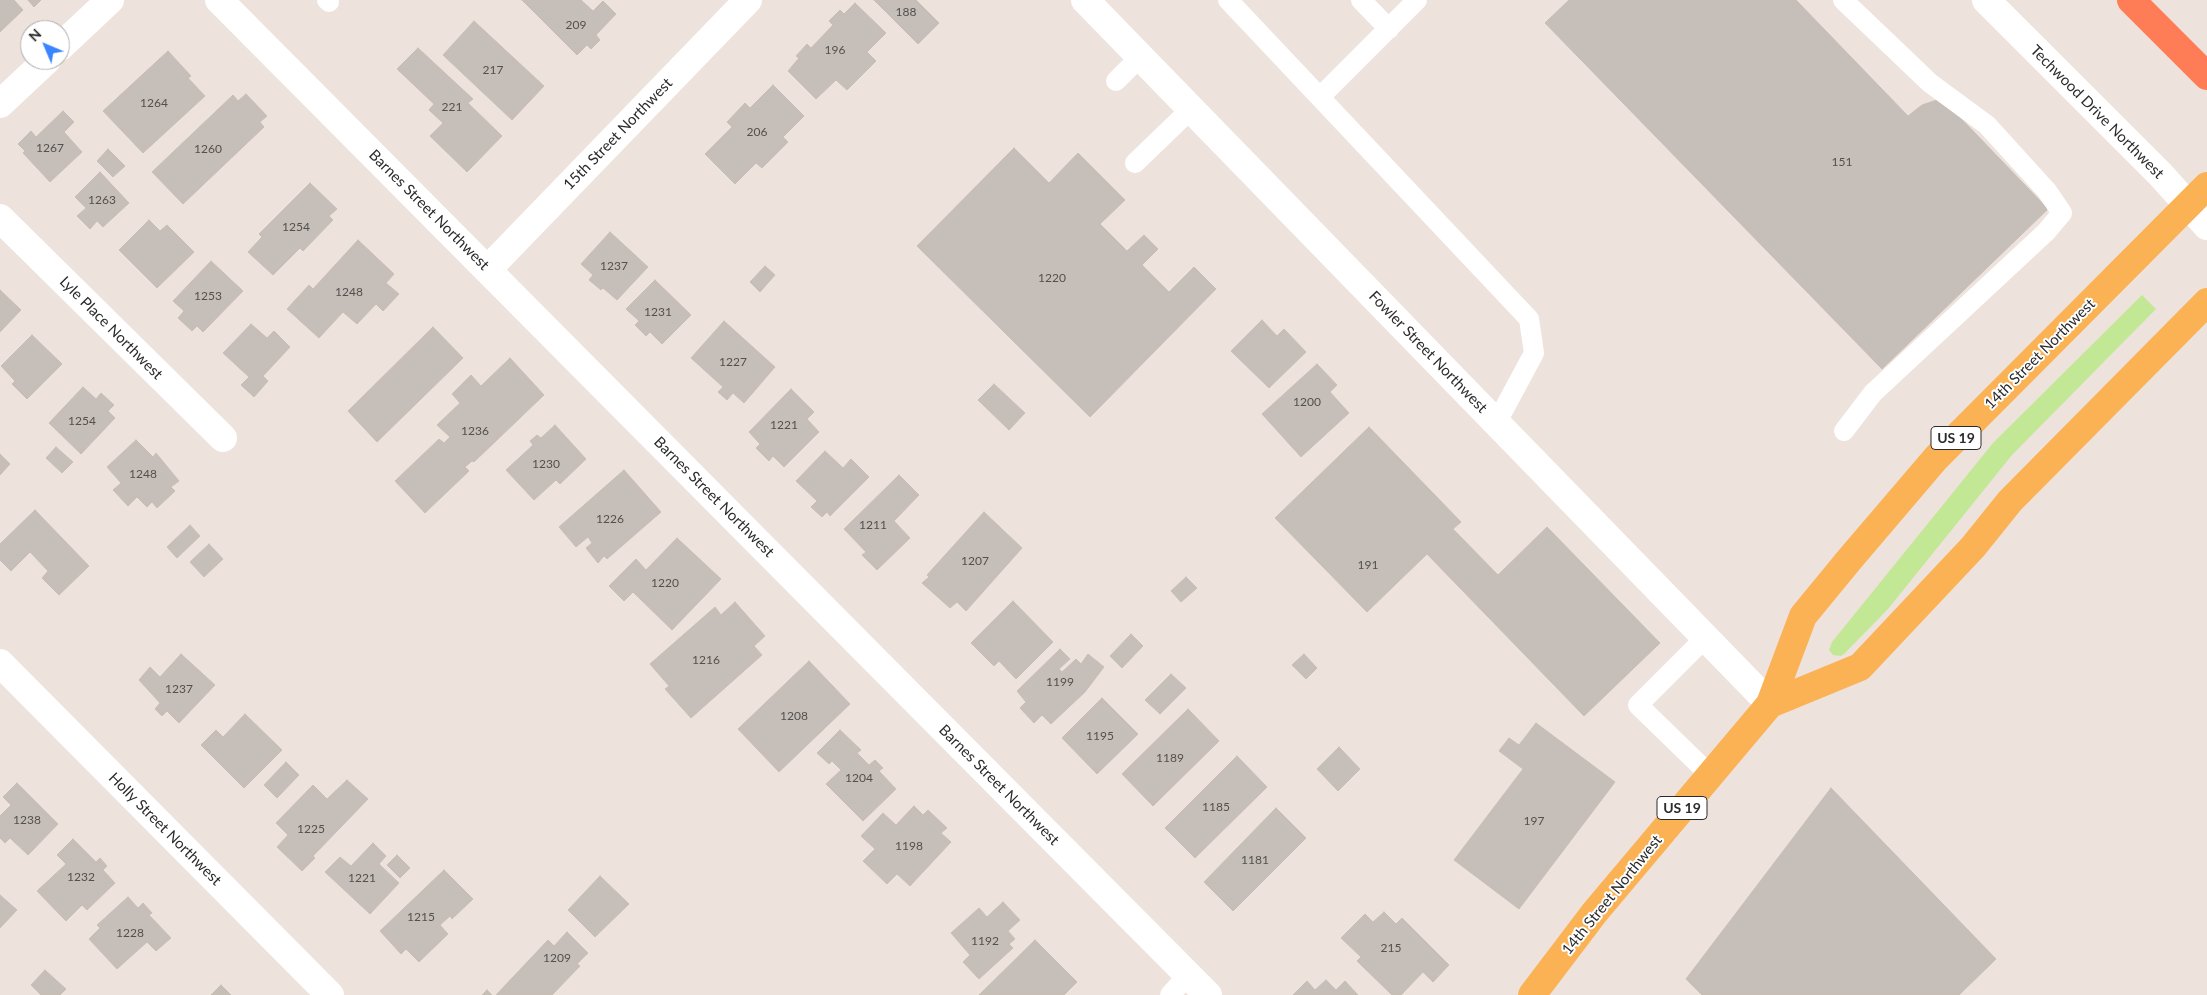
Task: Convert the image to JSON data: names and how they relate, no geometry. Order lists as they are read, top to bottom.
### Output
{
  "streets": {
    "main road": ["14th Street Northwest", "US 19"],
    "street": [
      "Techwood Drive Northwest",
      "15th Street Northwest",
      "Barnes Street Northwest",
      "Lyle Place Northwest",
      "Fowler Street Northwest",
      "Holly Street Northwest"
    ]
  },
  "crossings": [
    ["Techwood Drive Northwest", "14th Street Northwest"],
    ["15th Street Northwest", "Barnes Street Northwest"],
    ["Fowler Street Northwest", "14th Street Northwest"]
  ],
  "house_numbers": [
    "188",
    "209",
    "196",
    "217",
    "1264",
    "221",
    "206",
    "1267",
    "1260",
    "151",
    "1263",
    "1254",
    "1237",
    "1220",
    "1248",
    "1253",
    "1231",
    "1227",
    "1200",
    "1254",
    "1221",
    "1236",
    "1230",
    "1248",
    "1226",
    "1211",
    "1207",
    "191",
    "1220",
    "1216",
    "1199",
    "1237",
    "1208",
    "1195",
    "1189",
    "1204",
    "1185",
    "1238",
    "197",
    "1225",
    "1198",
    "1181",
    "1232",
    "1221",
    "1215",
    "1228",
    "1192",
    "215",
    "1209"
  ],
  "north": "top left"
}
